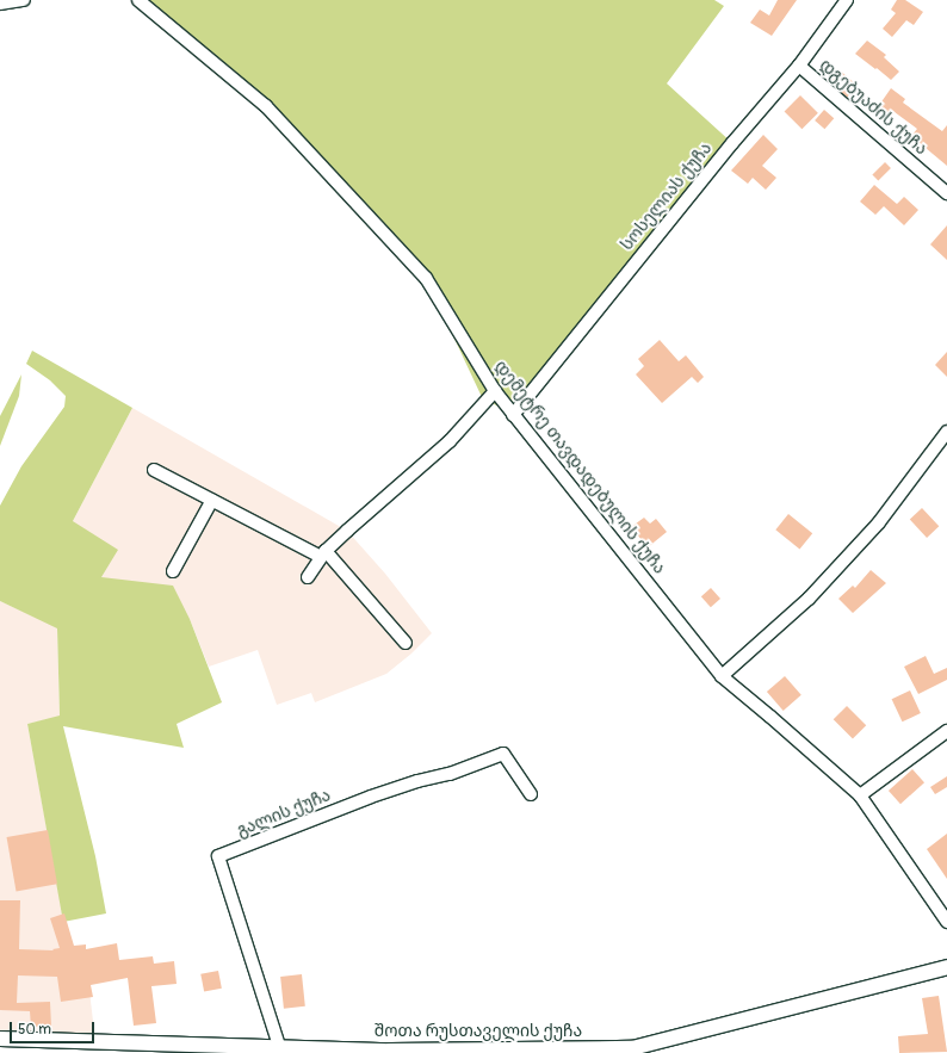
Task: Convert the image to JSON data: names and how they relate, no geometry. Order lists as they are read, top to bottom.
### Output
{
  "streets": {
    "main road": ["შოთა რუსთაველის ქუჩა"],
    "street": [
      "დგებუაძის ქუჩა",
      "სოსელიას ქუჩა",
      "დემეტრე თავდადებულის ქუჩა",
      "გალის ქუჩა"
    ]
  },
  "crossings": [
    ["დგებუაძის ქუჩა", "სოსელიას ქუჩა"],
    ["სოსელიას ქუჩა", "დემეტრე თავდადებულის ქუჩა"],
    ["გალის ქუჩა", "შოთა რუსთაველის ქუჩა"]
  ],
  "scale_bar": "50 m"
}
